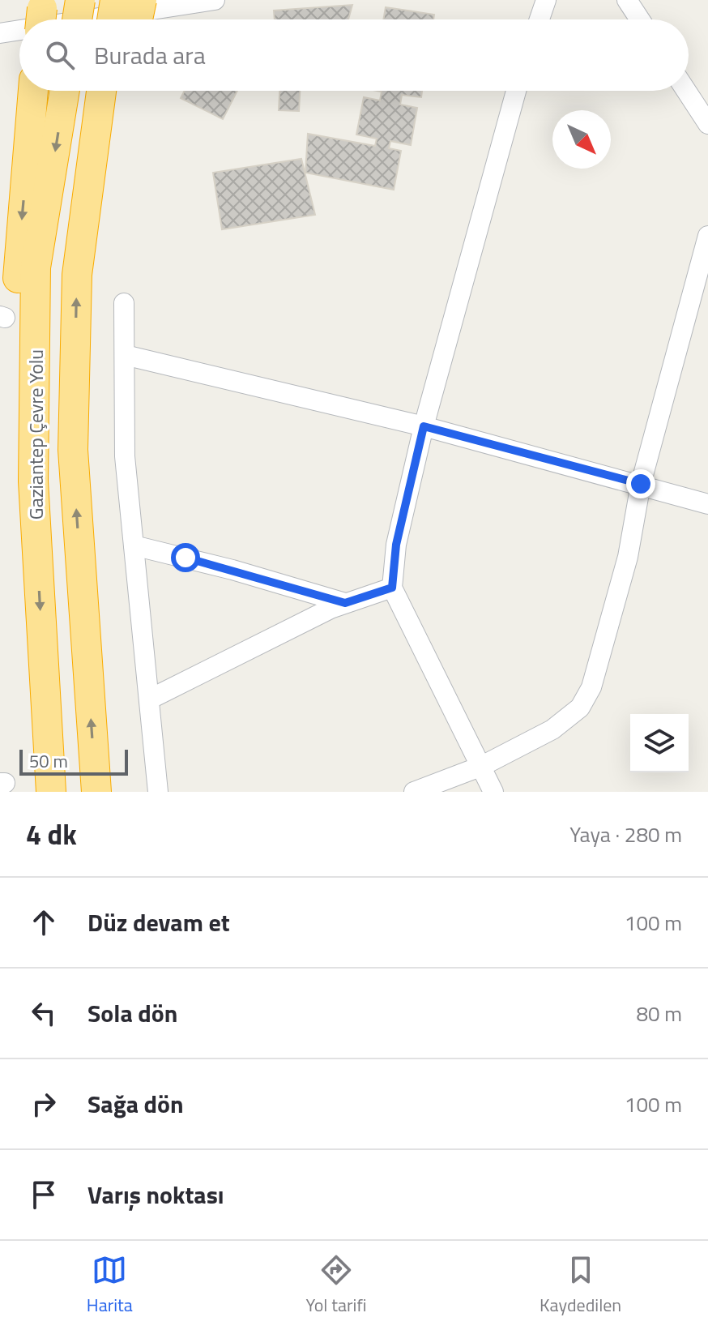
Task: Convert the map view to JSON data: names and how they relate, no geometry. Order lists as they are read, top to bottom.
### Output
{
  "streets": {
    "highway": ["Gaziantep Çevre Yolu"]
  },
  "scale_bar": "50 m",
  "north": "bottom right",
  "page": {
    "search": "Burada ara",
    "scale": "50 m",
    "heading": ["4 dk", "Yaya · 280 m"],
    "list": [
      ["Düz devam et", "100 m"],
      ["Sola dön", "80 m"],
      ["Sağa dön", "100 m"],
      "Varış noktası"
    ],
    "nav": ["Harita", "Yol tarifi", "Kaydedilen"]
  }
}
